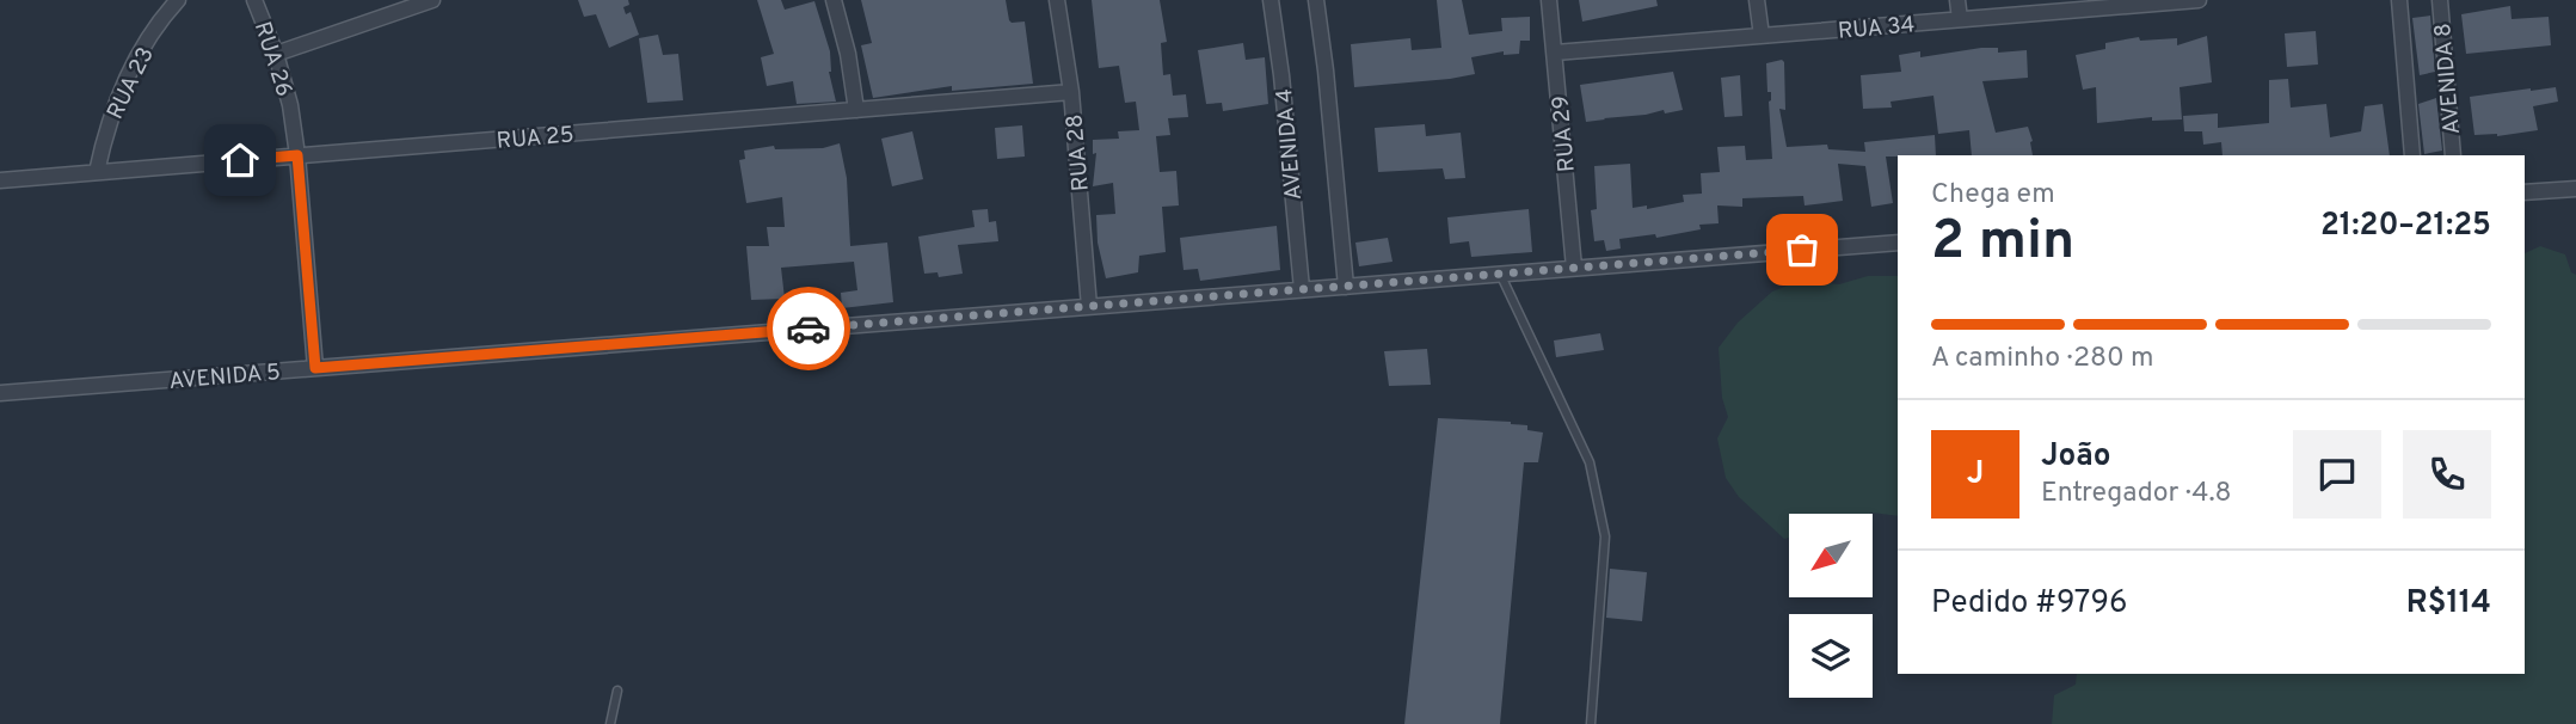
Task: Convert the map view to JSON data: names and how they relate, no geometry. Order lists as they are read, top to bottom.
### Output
{
  "streets": {
    "street": [
      "RUA 34",
      "RUA 26",
      "AVENIDA 8",
      "RUA 23",
      "RUA 29",
      "RUA 25",
      "AVENIDA 4",
      "RUA 28",
      "AVENIDA 5"
    ]
  },
  "crossings": [
    ["RUA 34", "RUA 29"],
    ["RUA 26", "RUA 25"],
    ["RUA 26", "AVENIDA 5"],
    ["RUA 23", "RUA 25"],
    ["RUA 29", "AVENIDA 5"],
    ["RUA 25", "RUA 28"],
    ["AVENIDA 4", "AVENIDA 5"],
    ["RUA 28", "AVENIDA 5"]
  ],
  "north": "bottom left",
  "page": {
    "heading": ["2 min", "Chega em", "21:20–21:25"],
    "panel": [
      "João",
      "Entregador · 4.8",
      "Pedido #9796",
      "R$114"
    ],
    "bar": "A caminho · 280 m",
    "round": "J"
  }
}
